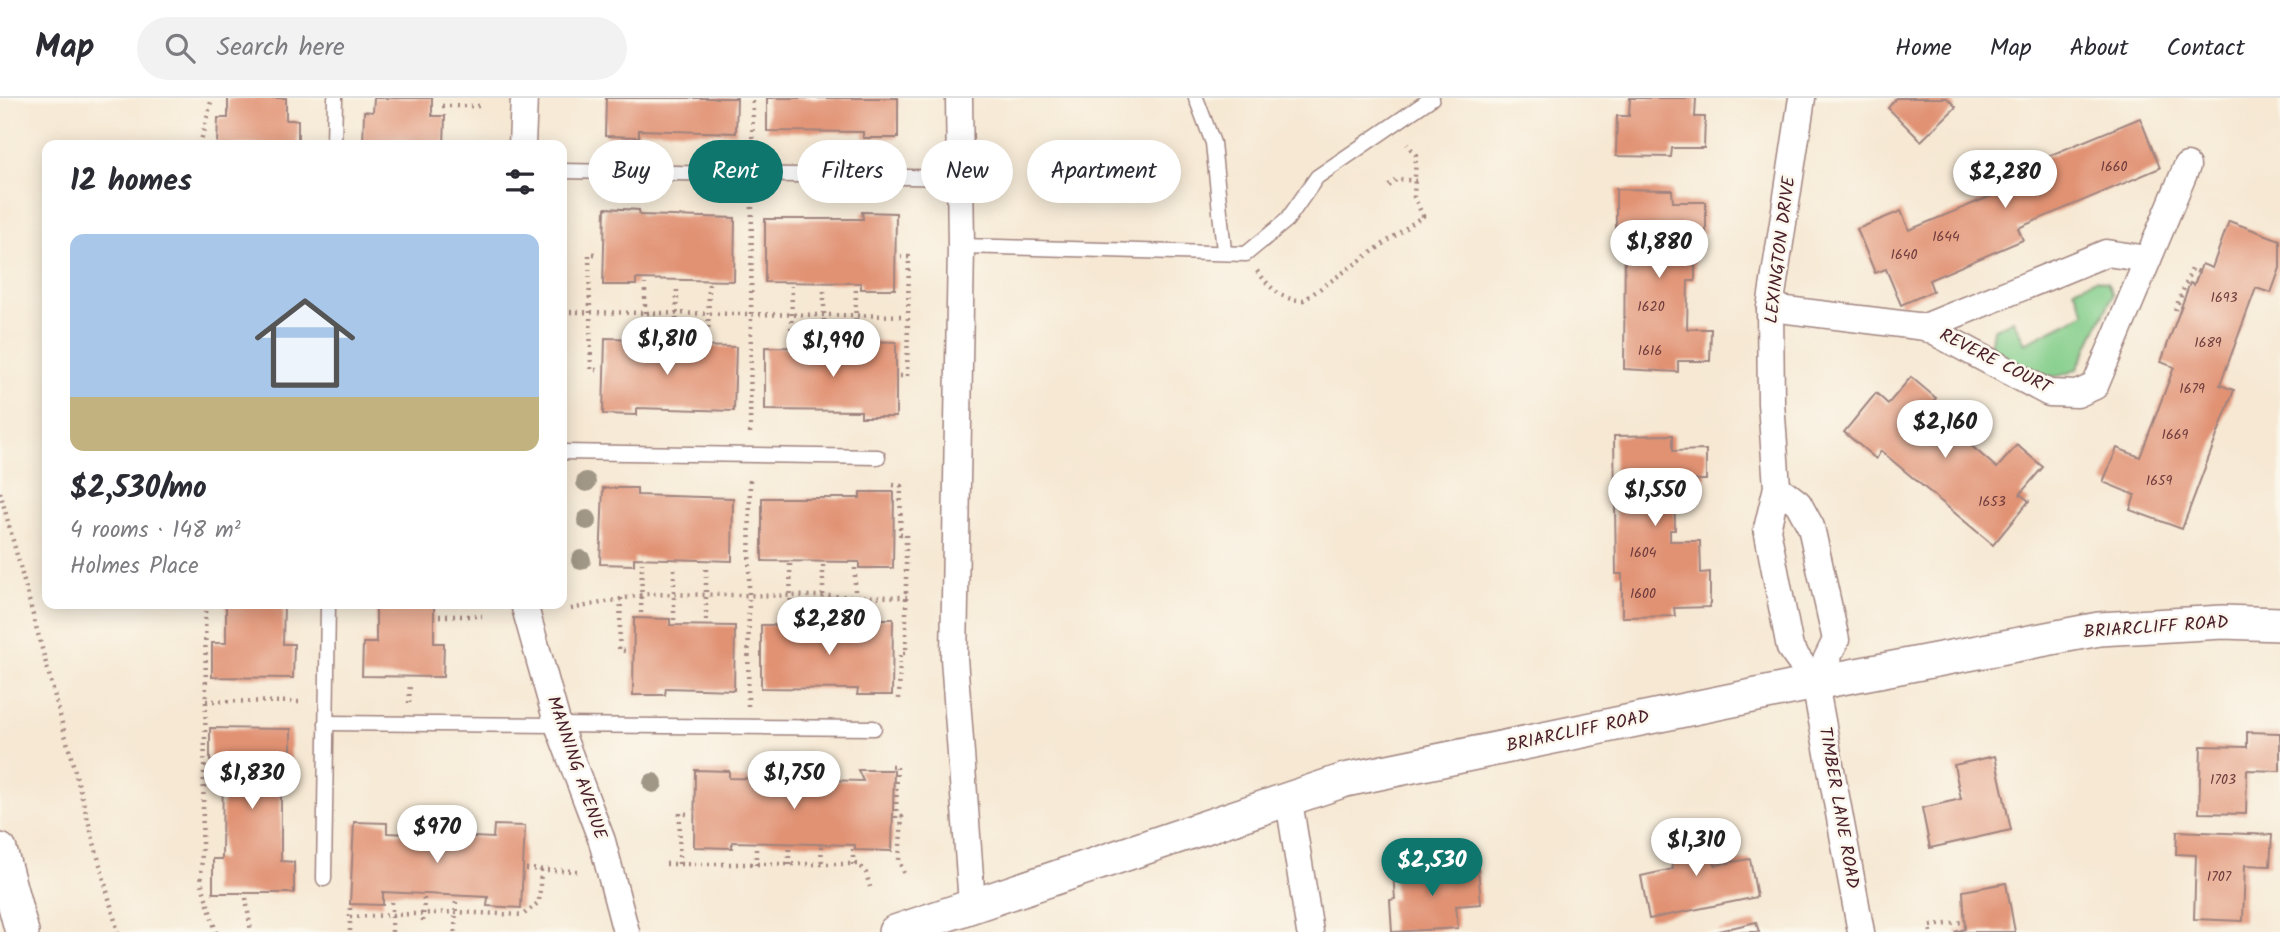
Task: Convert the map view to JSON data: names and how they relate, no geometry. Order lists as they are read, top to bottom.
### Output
{
  "streets": {
    "street": [
      "LEXINGTON DRIVE",
      "REVERE COURT",
      "BRIARCLIFF ROAD",
      "MANNING AVENUE",
      "TIMBER LANE ROAD"
    ]
  },
  "crossings": [
    ["LEXINGTON DRIVE", "REVERE COURT"],
    ["LEXINGTON DRIVE", "BRIARCLIFF ROAD"],
    ["LEXINGTON DRIVE", "TIMBER LANE ROAD"],
    ["BRIARCLIFF ROAD", "TIMBER LANE ROAD"]
  ],
  "house_numbers": [
    "1660",
    "1644",
    "1640",
    "1693",
    "1620",
    "1689",
    "1616",
    "1679",
    "1669",
    "1659",
    "1653",
    "1604",
    "1600",
    "1703",
    "1707"
  ],
  "page": {
    "header": "Map",
    "search": "Search here",
    "nav": [
      "Home",
      "Map",
      "About",
      "Contact"
    ],
    "chip": [
      "Buy",
      "Rent",
      "Filters",
      "New",
      "Apartment"
    ],
    "heading": "12 homes",
    "price": [
      "$2,280",
      "$1,880",
      "$1,810",
      "$1,990",
      "$2,160",
      "$1,550",
      "$2,280",
      "$1,830",
      "$1,750",
      "$970",
      "$1,310",
      "$2,530"
    ],
    "list": [
      {
        "name": "$2,530/mo",
        "note": "4 rooms · 148 m² · Holmes Place"
      }
    ]
  }
}
